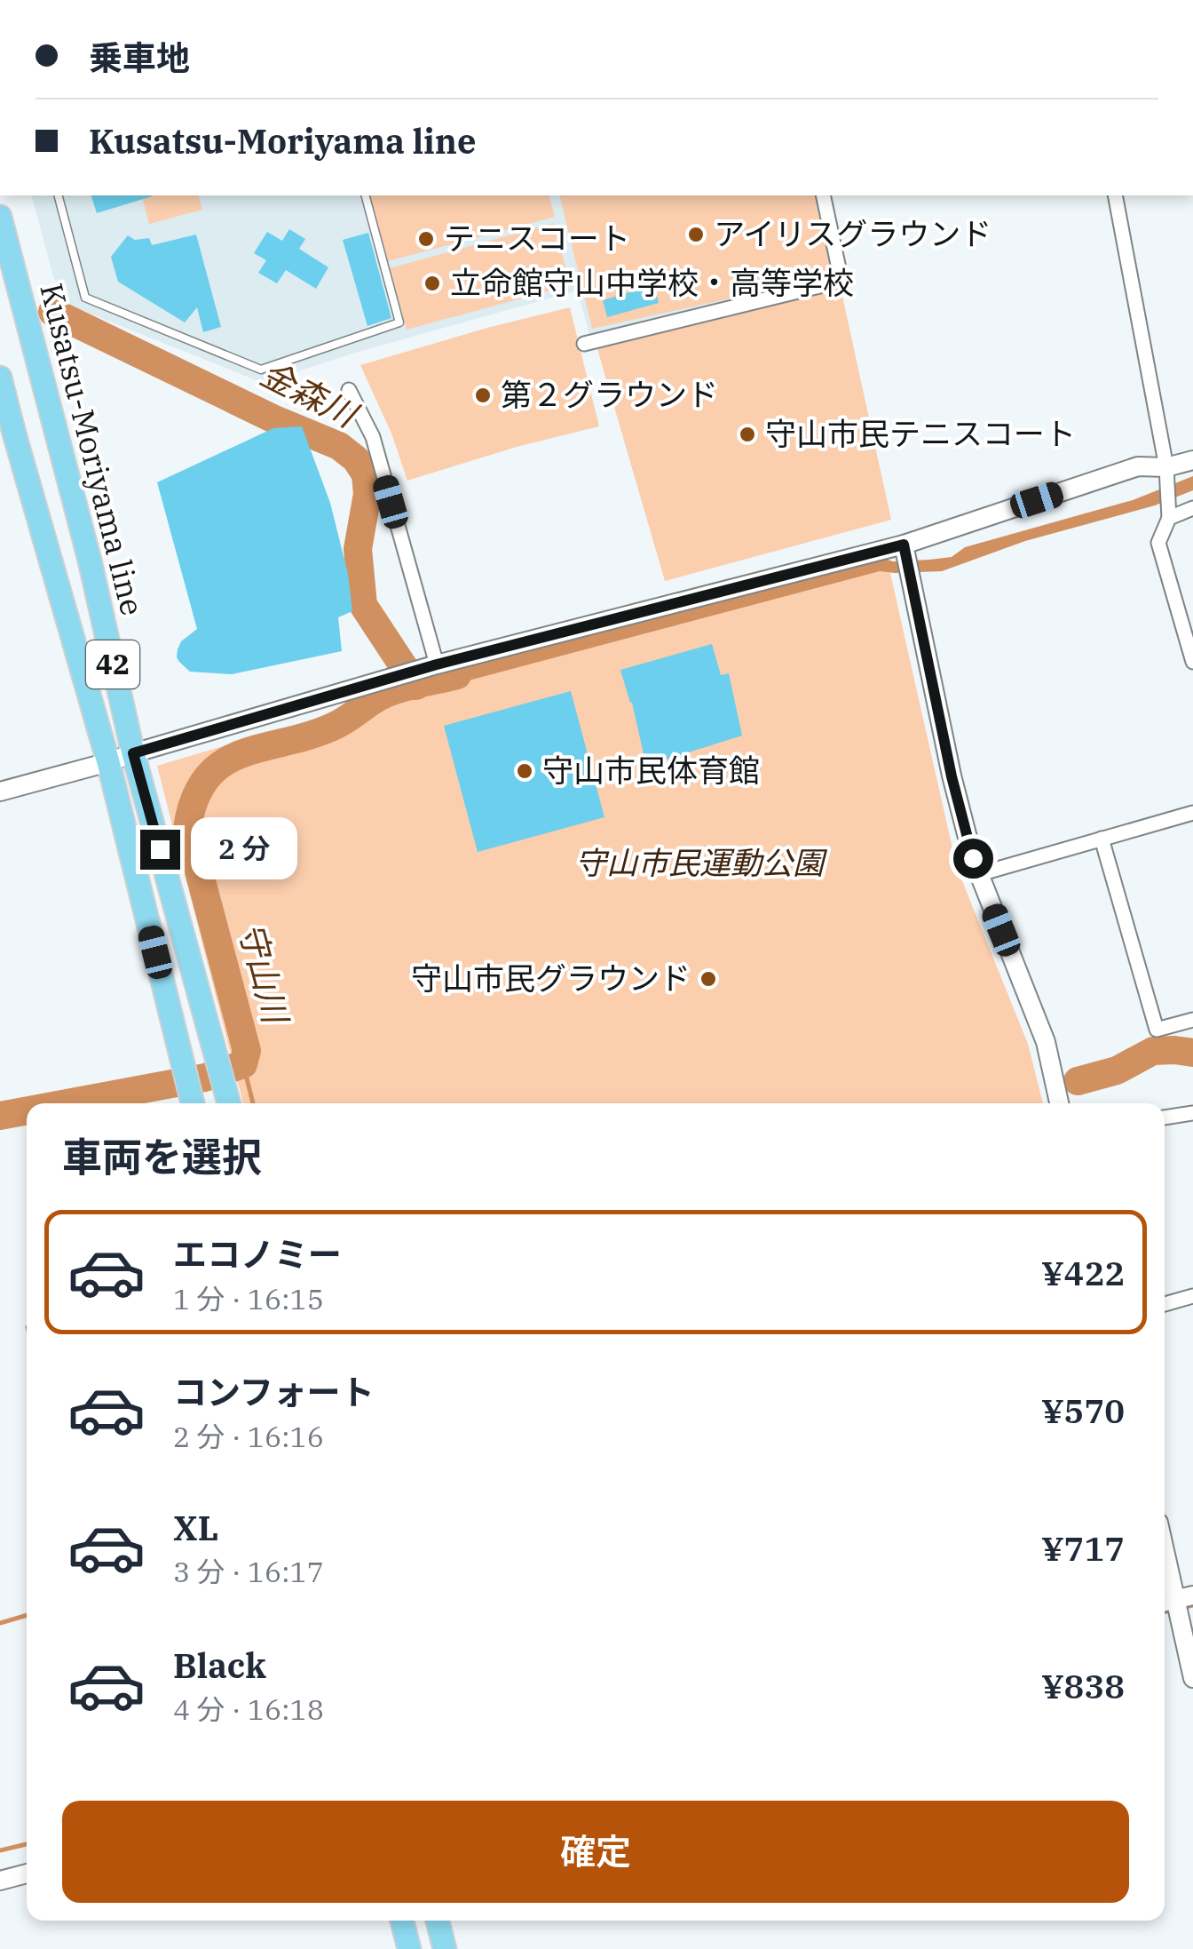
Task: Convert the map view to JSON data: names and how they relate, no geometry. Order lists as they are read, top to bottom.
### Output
{
  "streets": {
    "main road": ["Kusatsu-Moriyama line", "42"]
  },
  "water": ["金森川", "守山川"],
  "parks": ["守山市民運動公園"],
  "places": [
    "アイリスグラウンド",
    "テニスコート",
    "立命館守山中学校・高等学校",
    "第２グラウンド",
    "守山市民テニスコート",
    "守山市民体育館",
    "守山市民グラウンド"
  ],
  "page": {
    "banner": ["乗車地", "Kusatsu-Moriyama line"],
    "bubble": "2 分",
    "heading": "車両を選択",
    "list": [
      {
        "name": "エコノミー",
        "note": "1 分 · 16:15",
        "value": "¥422"
      },
      {
        "name": "コンフォート",
        "note": "2 分 · 16:16",
        "value": "¥570"
      },
      {
        "name": "XL",
        "note": "3 分 · 16:17",
        "value": "¥717"
      },
      {
        "name": "Black",
        "note": "4 分 · 16:18",
        "value": "¥838"
      }
    ],
    "buttons": "確定"
  }
}
